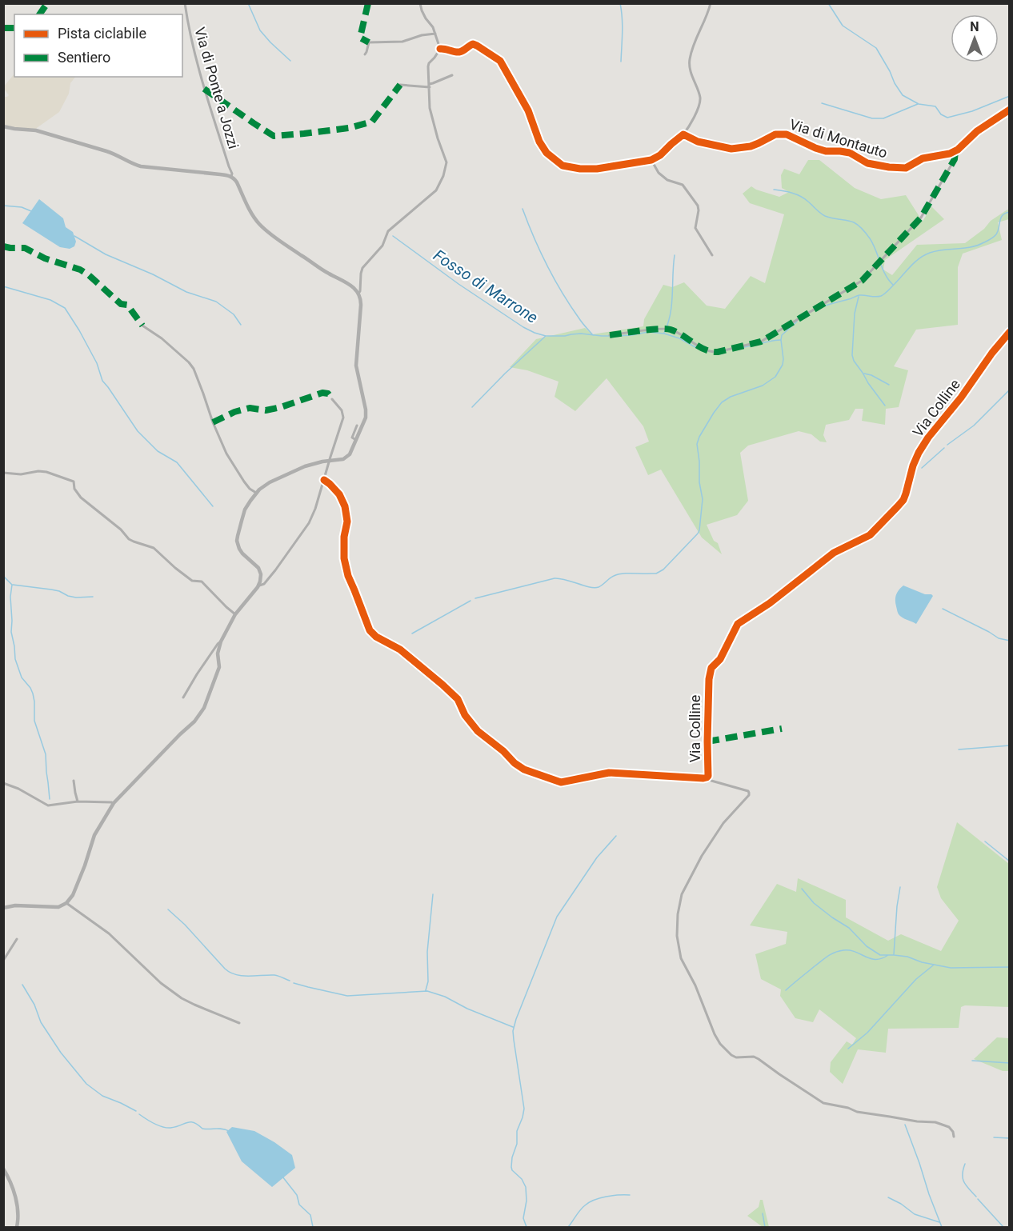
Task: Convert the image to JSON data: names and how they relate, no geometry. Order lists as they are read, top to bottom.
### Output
{
  "streets": {
    "street": ["Via di Ponte a Jozzi", "Via di Montauto", "Via Colline"]
  },
  "water": ["Fosso di Marrone"],
  "legend": ["Pista ciclabile", "Sentiero"],
  "north": "top"
}
